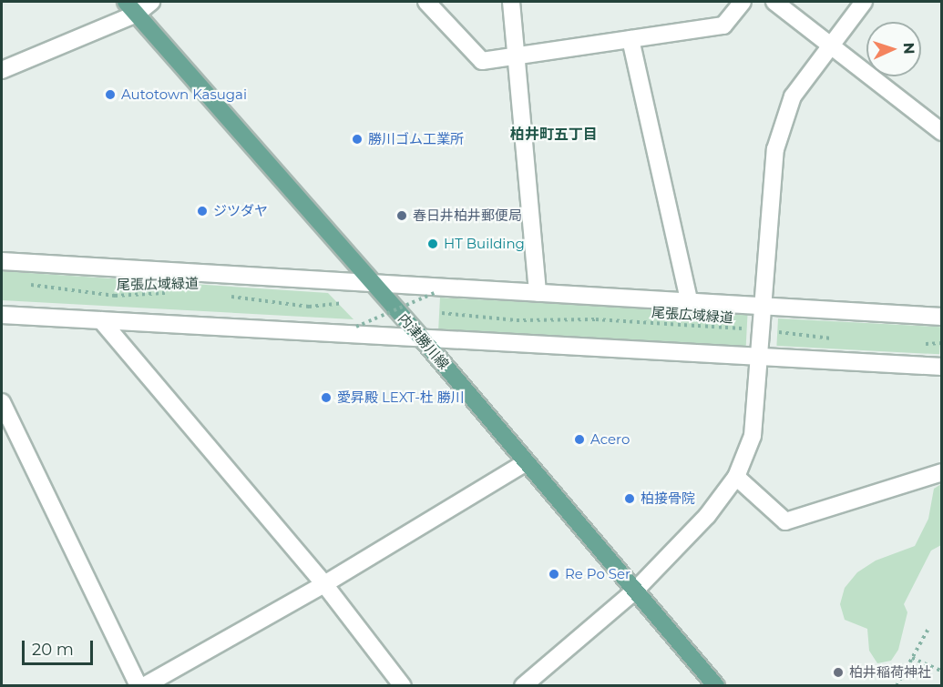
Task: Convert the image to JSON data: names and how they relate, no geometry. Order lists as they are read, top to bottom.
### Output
{
  "streets": {
    "main road": ["内津勝川線"],
    "path": ["尾張広域緑道"]
  },
  "districts": ["柏井町五丁目"],
  "places": [
    "Autotown Kasugai",
    "勝川ゴム工業所",
    "ジツダヤ",
    "春日井柏井郵便局",
    "HT Building",
    "愛昇殿 LEXT-杜 勝川",
    "Acero",
    "柏接骨院",
    "Re Po Ser",
    "柏井稲荷神社"
  ],
  "scale_bar": "20 m",
  "north": "right"
}
